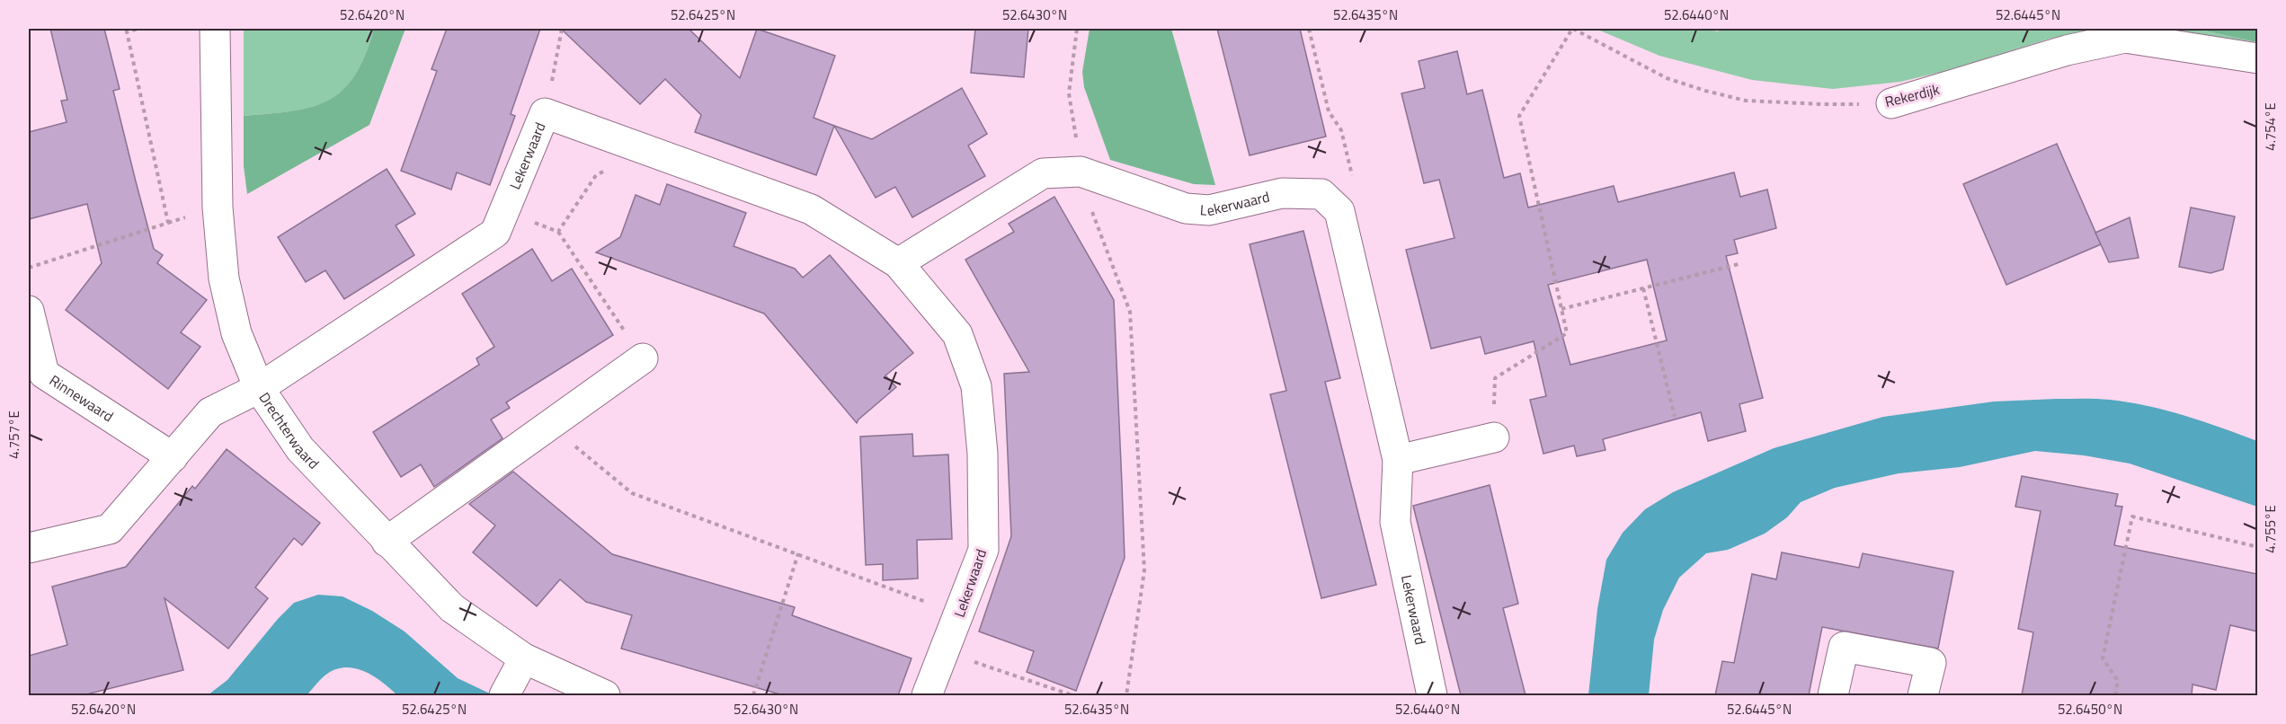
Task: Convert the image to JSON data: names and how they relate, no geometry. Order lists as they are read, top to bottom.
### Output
{
  "streets": {
    "street": [
      "Rekerdijk",
      "Lekerwaard",
      "Rinnewaard",
      "Drechterwaard"
    ]
  },
  "crossings": [
    ["Lekerwaard", "Drechterwaard"]
  ],
  "coordinates": [
    "52.6420°N",
    "52.6425°N",
    "52.6430°N",
    "52.6435°N",
    "52.6440°N",
    "52.6445°N",
    "4.754°E",
    "4.757°E",
    "4.755°E",
    "52.6450°N"
  ]
}
